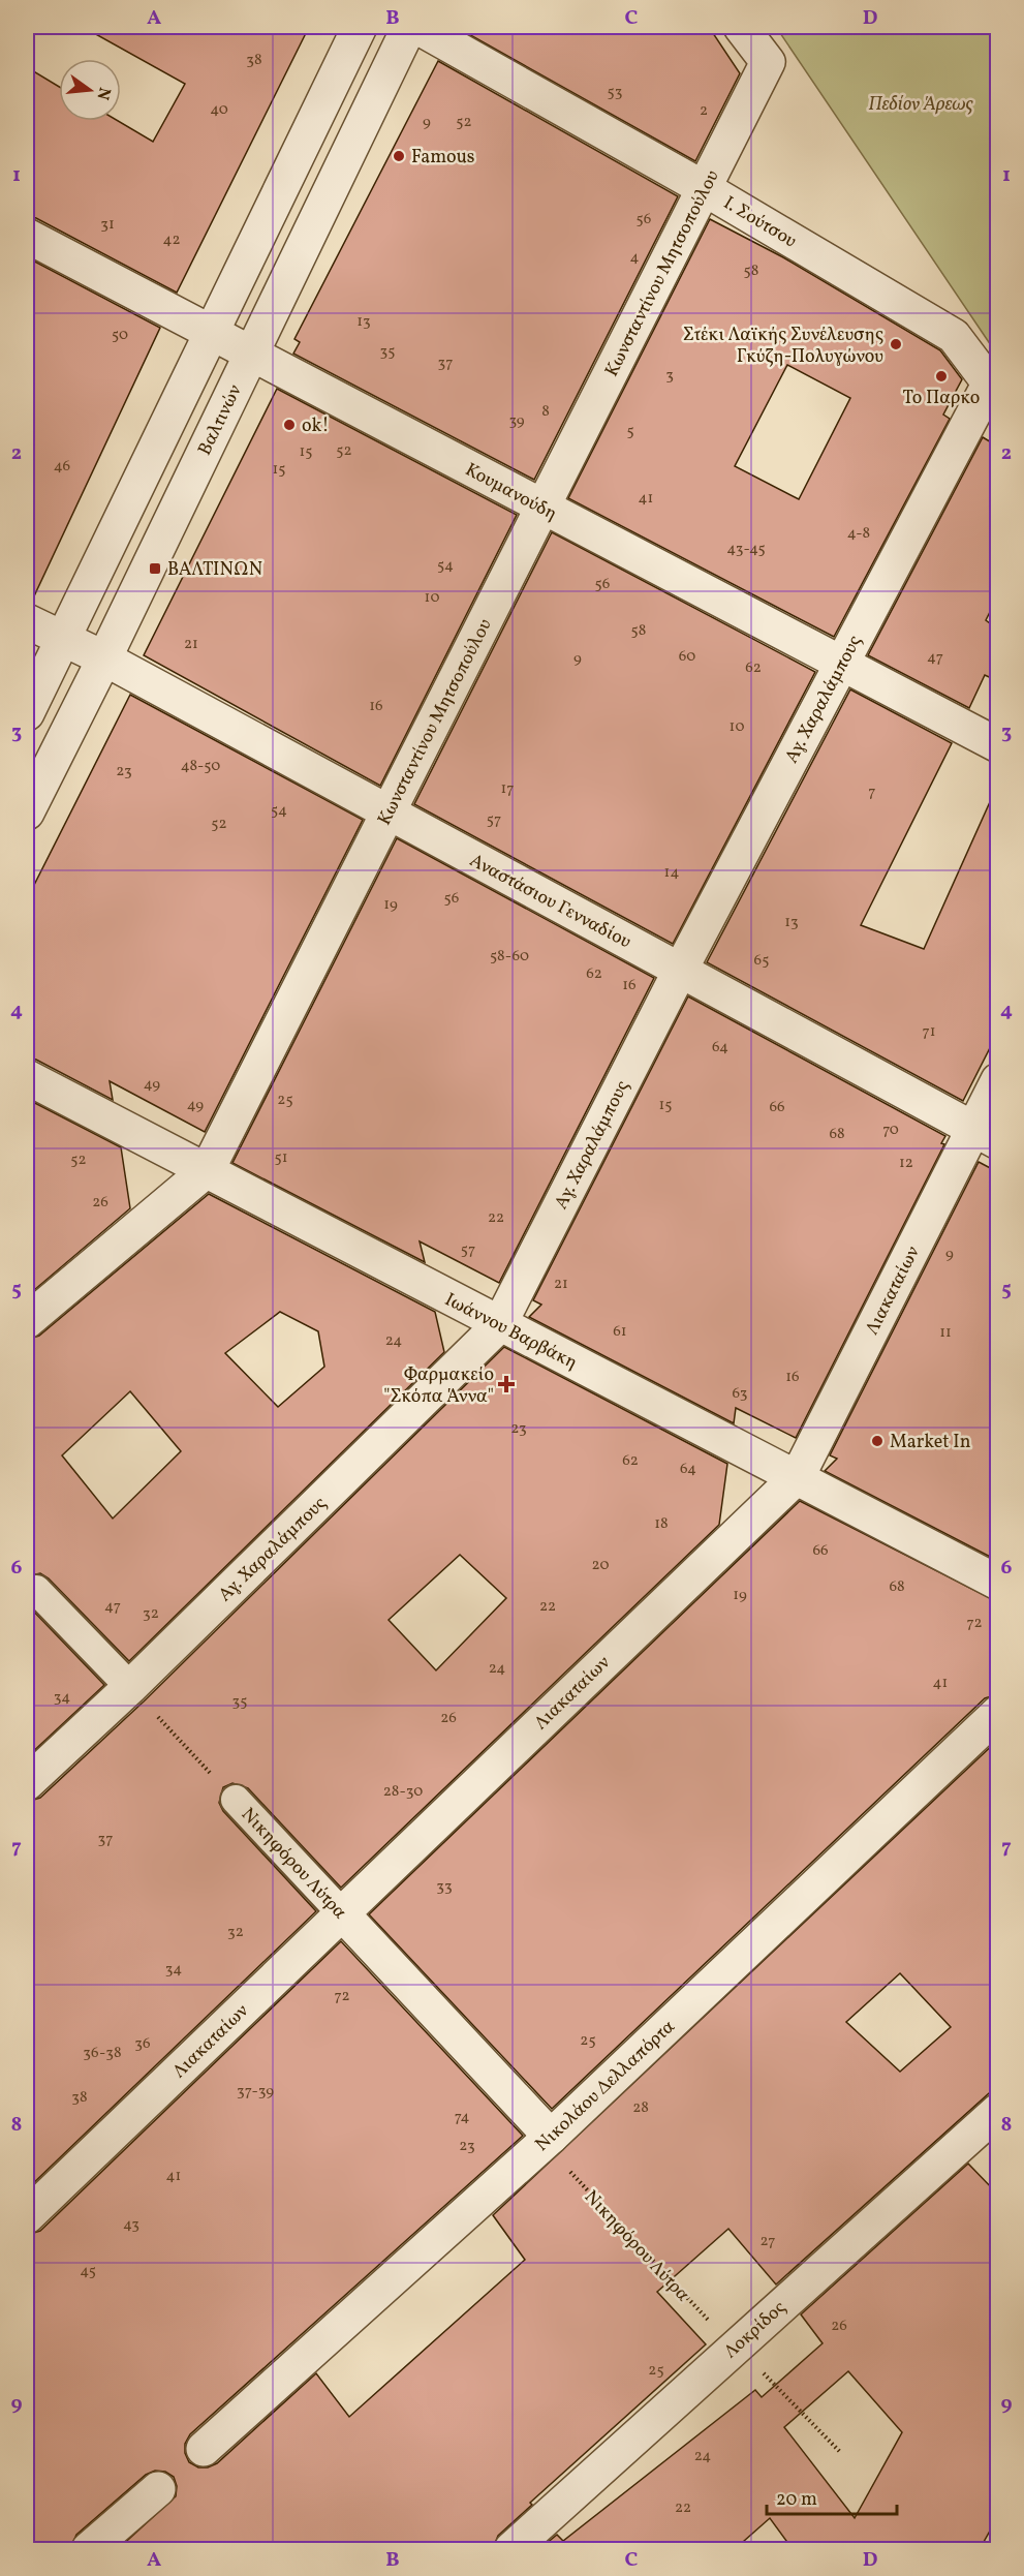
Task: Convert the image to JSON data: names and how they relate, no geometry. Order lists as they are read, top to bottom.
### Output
{
  "streets": {
    "street": [
      "Ι. Σούτσου",
      "Κωνσταντίνου Μητσοπούλου",
      "Βαλτινών",
      "Κουμανούδη",
      "Αγ. Χαραλάμπους",
      "Αναστάσιου Γενναδίου",
      "Λιακαταίων",
      "Ιωάννου Βαρβάκη",
      "Νικηφόρου Λύτρα",
      "Νικολάου Δελλαπόρτα",
      "Λοκρίδος"
    ]
  },
  "crossings": [
    ["Ι. Σούτσου", "Κωνσταντίνου Μητσοπούλου"],
    ["Ι. Σούτσου", "Αγ. Χαραλάμπους"],
    ["Κωνσταντίνου Μητσοπούλου", "Κουμανούδη"],
    ["Κωνσταντίνου Μητσοπούλου", "Αναστάσιου Γενναδίου"],
    ["Κωνσταντίνου Μητσοπούλου", "Ιωάννου Βαρβάκη"],
    ["Βαλτινών", "Κουμανούδη"],
    ["Βαλτινών", "Αναστάσιου Γενναδίου"],
    ["Κουμανούδη", "Αγ. Χαραλάμπους"],
    ["Αγ. Χαραλάμπους", "Αναστάσιου Γενναδίου"],
    ["Αγ. Χαραλάμπους", "Ιωάννου Βαρβάκη"],
    ["Αγ. Χαραλάμπους", "Νικηφόρου Λύτρα"],
    ["Αναστάσιου Γενναδίου", "Λιακαταίων"],
    ["Λιακαταίων", "Ιωάννου Βαρβάκη"],
    ["Λιακαταίων", "Νικηφόρου Λύτρα"],
    ["Νικηφόρου Λύτρα", "Νικολάου Δελλαπόρτα"],
    ["Νικηφόρου Λύτρα", "Λοκρίδος"]
  ],
  "parks": ["Πεδίον Άρεως"],
  "places": {
    "other": [
      "Famous",
      "Στέκι Λαϊκής Συνέλευσης Γκύζη-Πολυγώνου",
      "Το Παρκο",
      "ok!",
      "Market In"
    ],
    "transit": ["ΒΑΛΤΙΝΩΝ"],
    "health": ["Φαρμακείο \"Σκόπα Άννα\""]
  },
  "house_numbers": [
    "38",
    "53",
    "40",
    "2",
    "9",
    "52",
    "56",
    "31",
    "42",
    "4",
    "58",
    "13",
    "50",
    "35",
    "37",
    "3",
    "8",
    "39",
    "5",
    "52",
    "15",
    "46",
    "15",
    "41",
    "4-8",
    "43-45",
    "54",
    "56",
    "10",
    "58",
    "21",
    "60",
    "47",
    "9",
    "62",
    "16",
    "10",
    "48-50",
    "23",
    "17",
    "7",
    "54",
    "57",
    "52",
    "14",
    "56",
    "19",
    "13",
    "58-60",
    "65",
    "62",
    "16",
    "71",
    "64",
    "49",
    "25",
    "49",
    "15",
    "66",
    "70",
    "68",
    "51",
    "52",
    "12",
    "26",
    "22",
    "57",
    "9",
    "21",
    "61",
    "11",
    "24",
    "16",
    "63",
    "23",
    "62",
    "64",
    "18",
    "66",
    "20",
    "68",
    "19",
    "47",
    "22",
    "32",
    "72",
    "24",
    "41",
    "34",
    "35",
    "26",
    "28-30",
    "37",
    "33",
    "32",
    "34",
    "72",
    "25",
    "36",
    "36-38",
    "37-39",
    "38",
    "28",
    "74",
    "23",
    "41",
    "43",
    "27",
    "45",
    "26",
    "25",
    "24",
    "22"
  ],
  "scale_bar": "20 m",
  "north": "right",
  "grid": {
    "columns": [
      "A",
      "B",
      "C",
      "D"
    ],
    "rows": [
      "1",
      "2",
      "3",
      "4",
      "5",
      "6",
      "7",
      "8",
      "9"
    ]
  }
}
